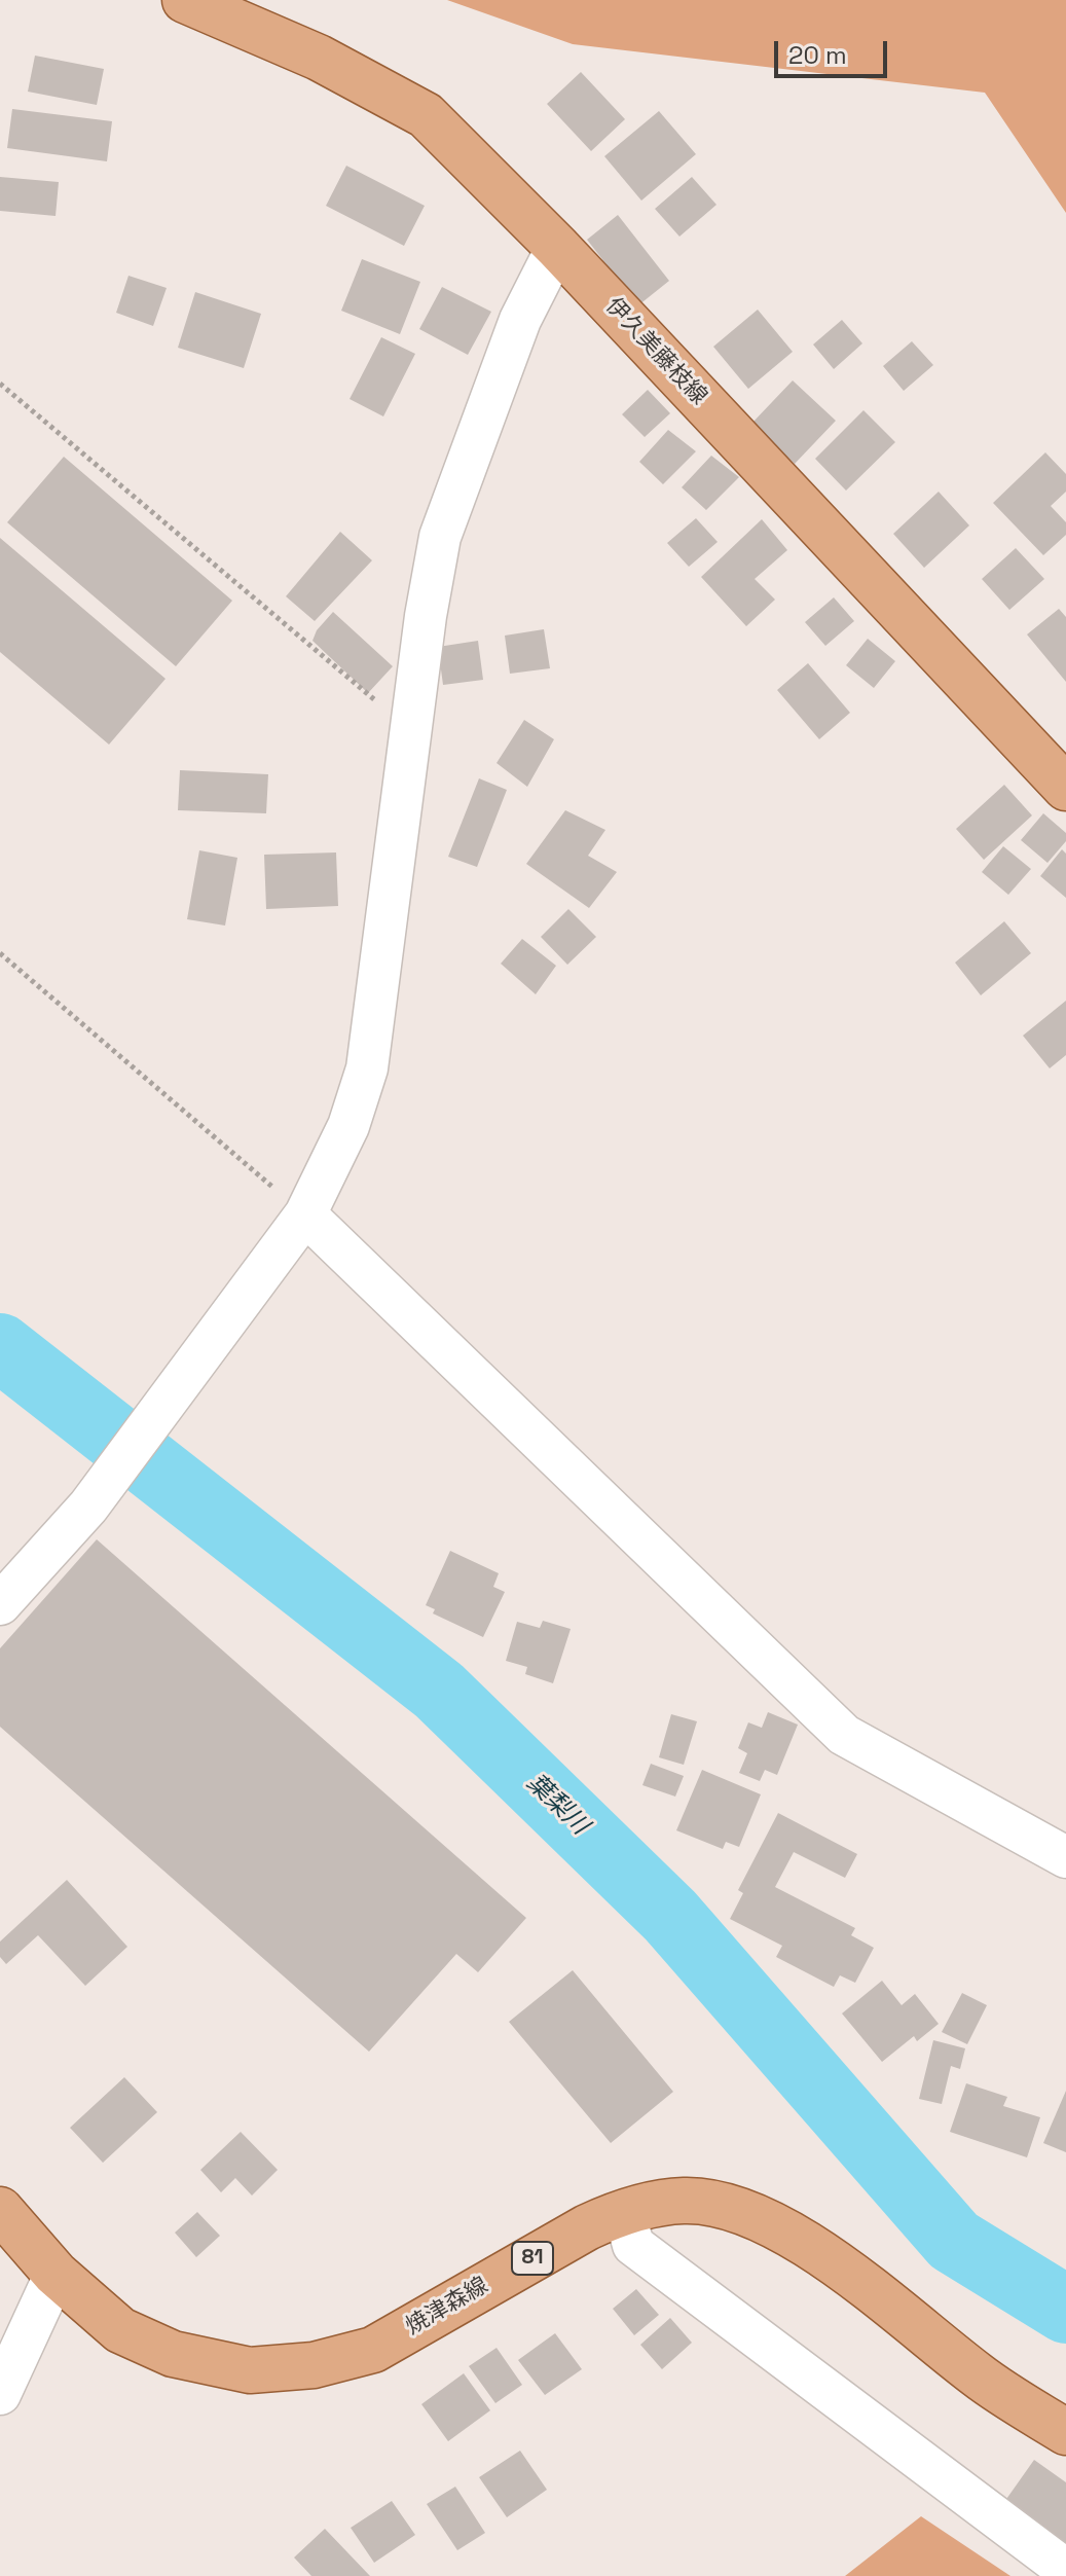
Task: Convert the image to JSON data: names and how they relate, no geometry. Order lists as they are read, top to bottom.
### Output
{
  "streets": {
    "main road": ["伊久美藤枝線", "81", "焼津森線"]
  },
  "water": ["葉梨川"],
  "scale_bar": "20 m"
}
